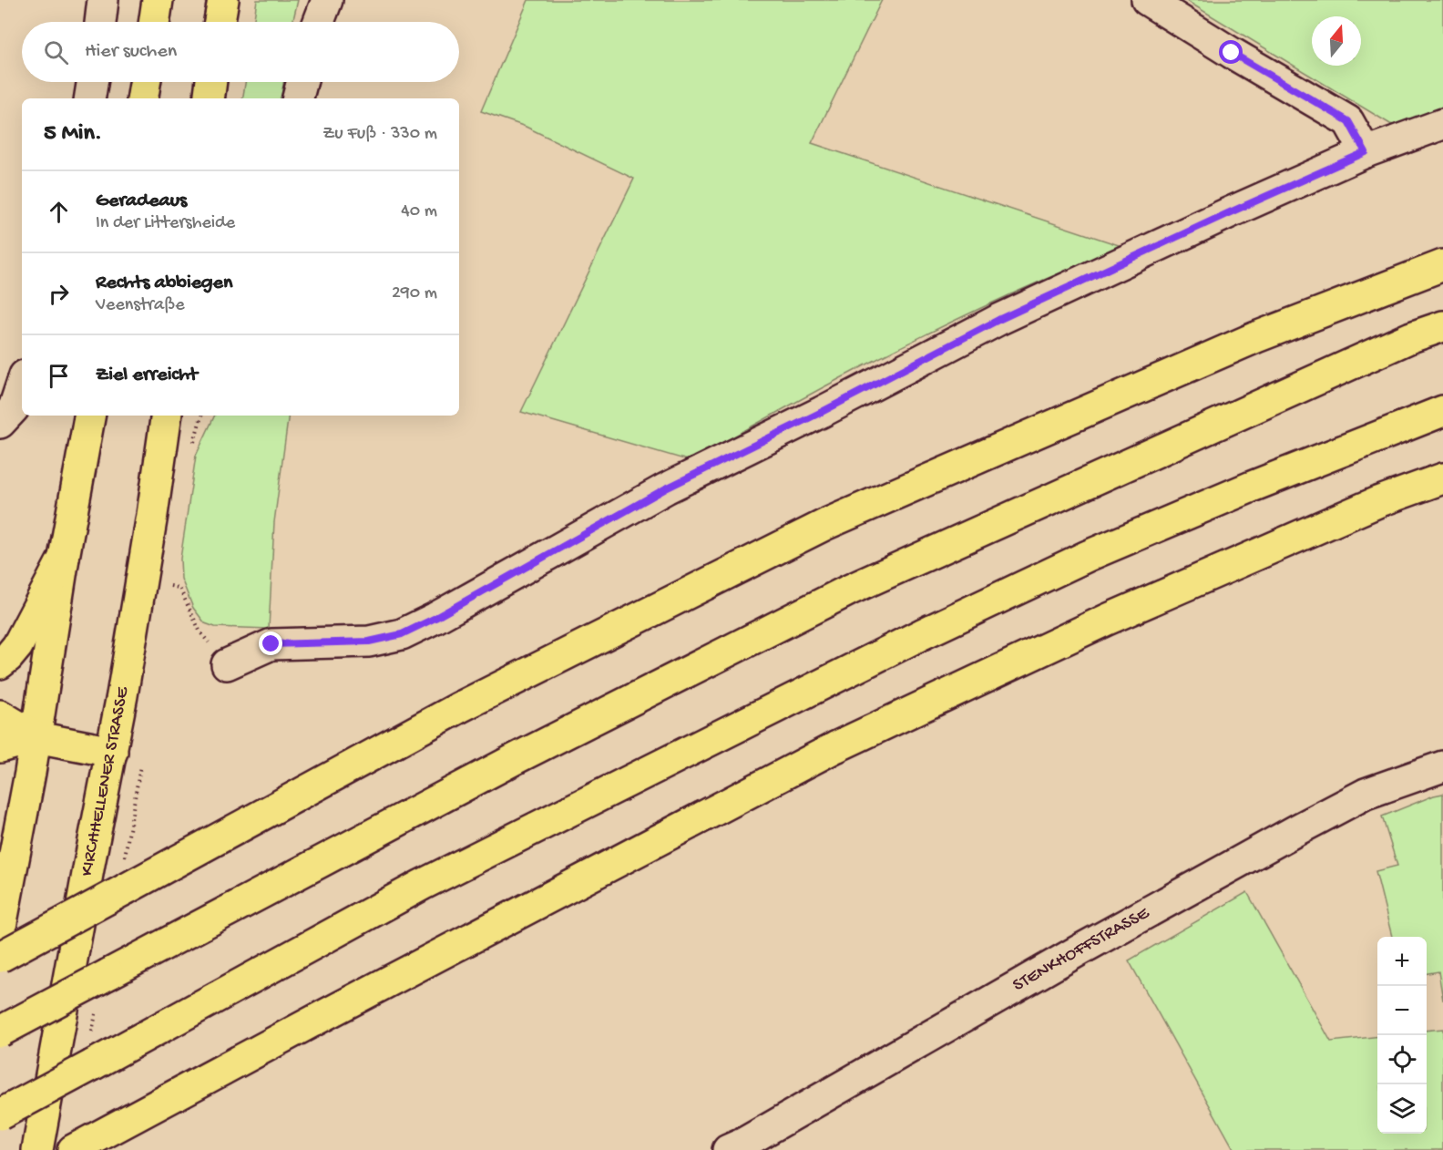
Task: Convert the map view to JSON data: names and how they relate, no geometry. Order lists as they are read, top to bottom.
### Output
{
  "streets": {
    "main road": ["KIRCHHELLENER STRASSE"],
    "street": ["STENKHOFFSTRASSE"]
  },
  "north": "top",
  "page": {
    "search": "Hier suchen",
    "heading": ["5 Min.", "Zu Fuß · 330 m"],
    "list": [
      ["Geradeaus", "In der Littersheide", "40 m"],
      ["Rechts abbiegen", "Veenstraße", "290 m"],
      "Ziel erreicht"
    ],
    "map_buttons": ["+", "−"]
  }
}
